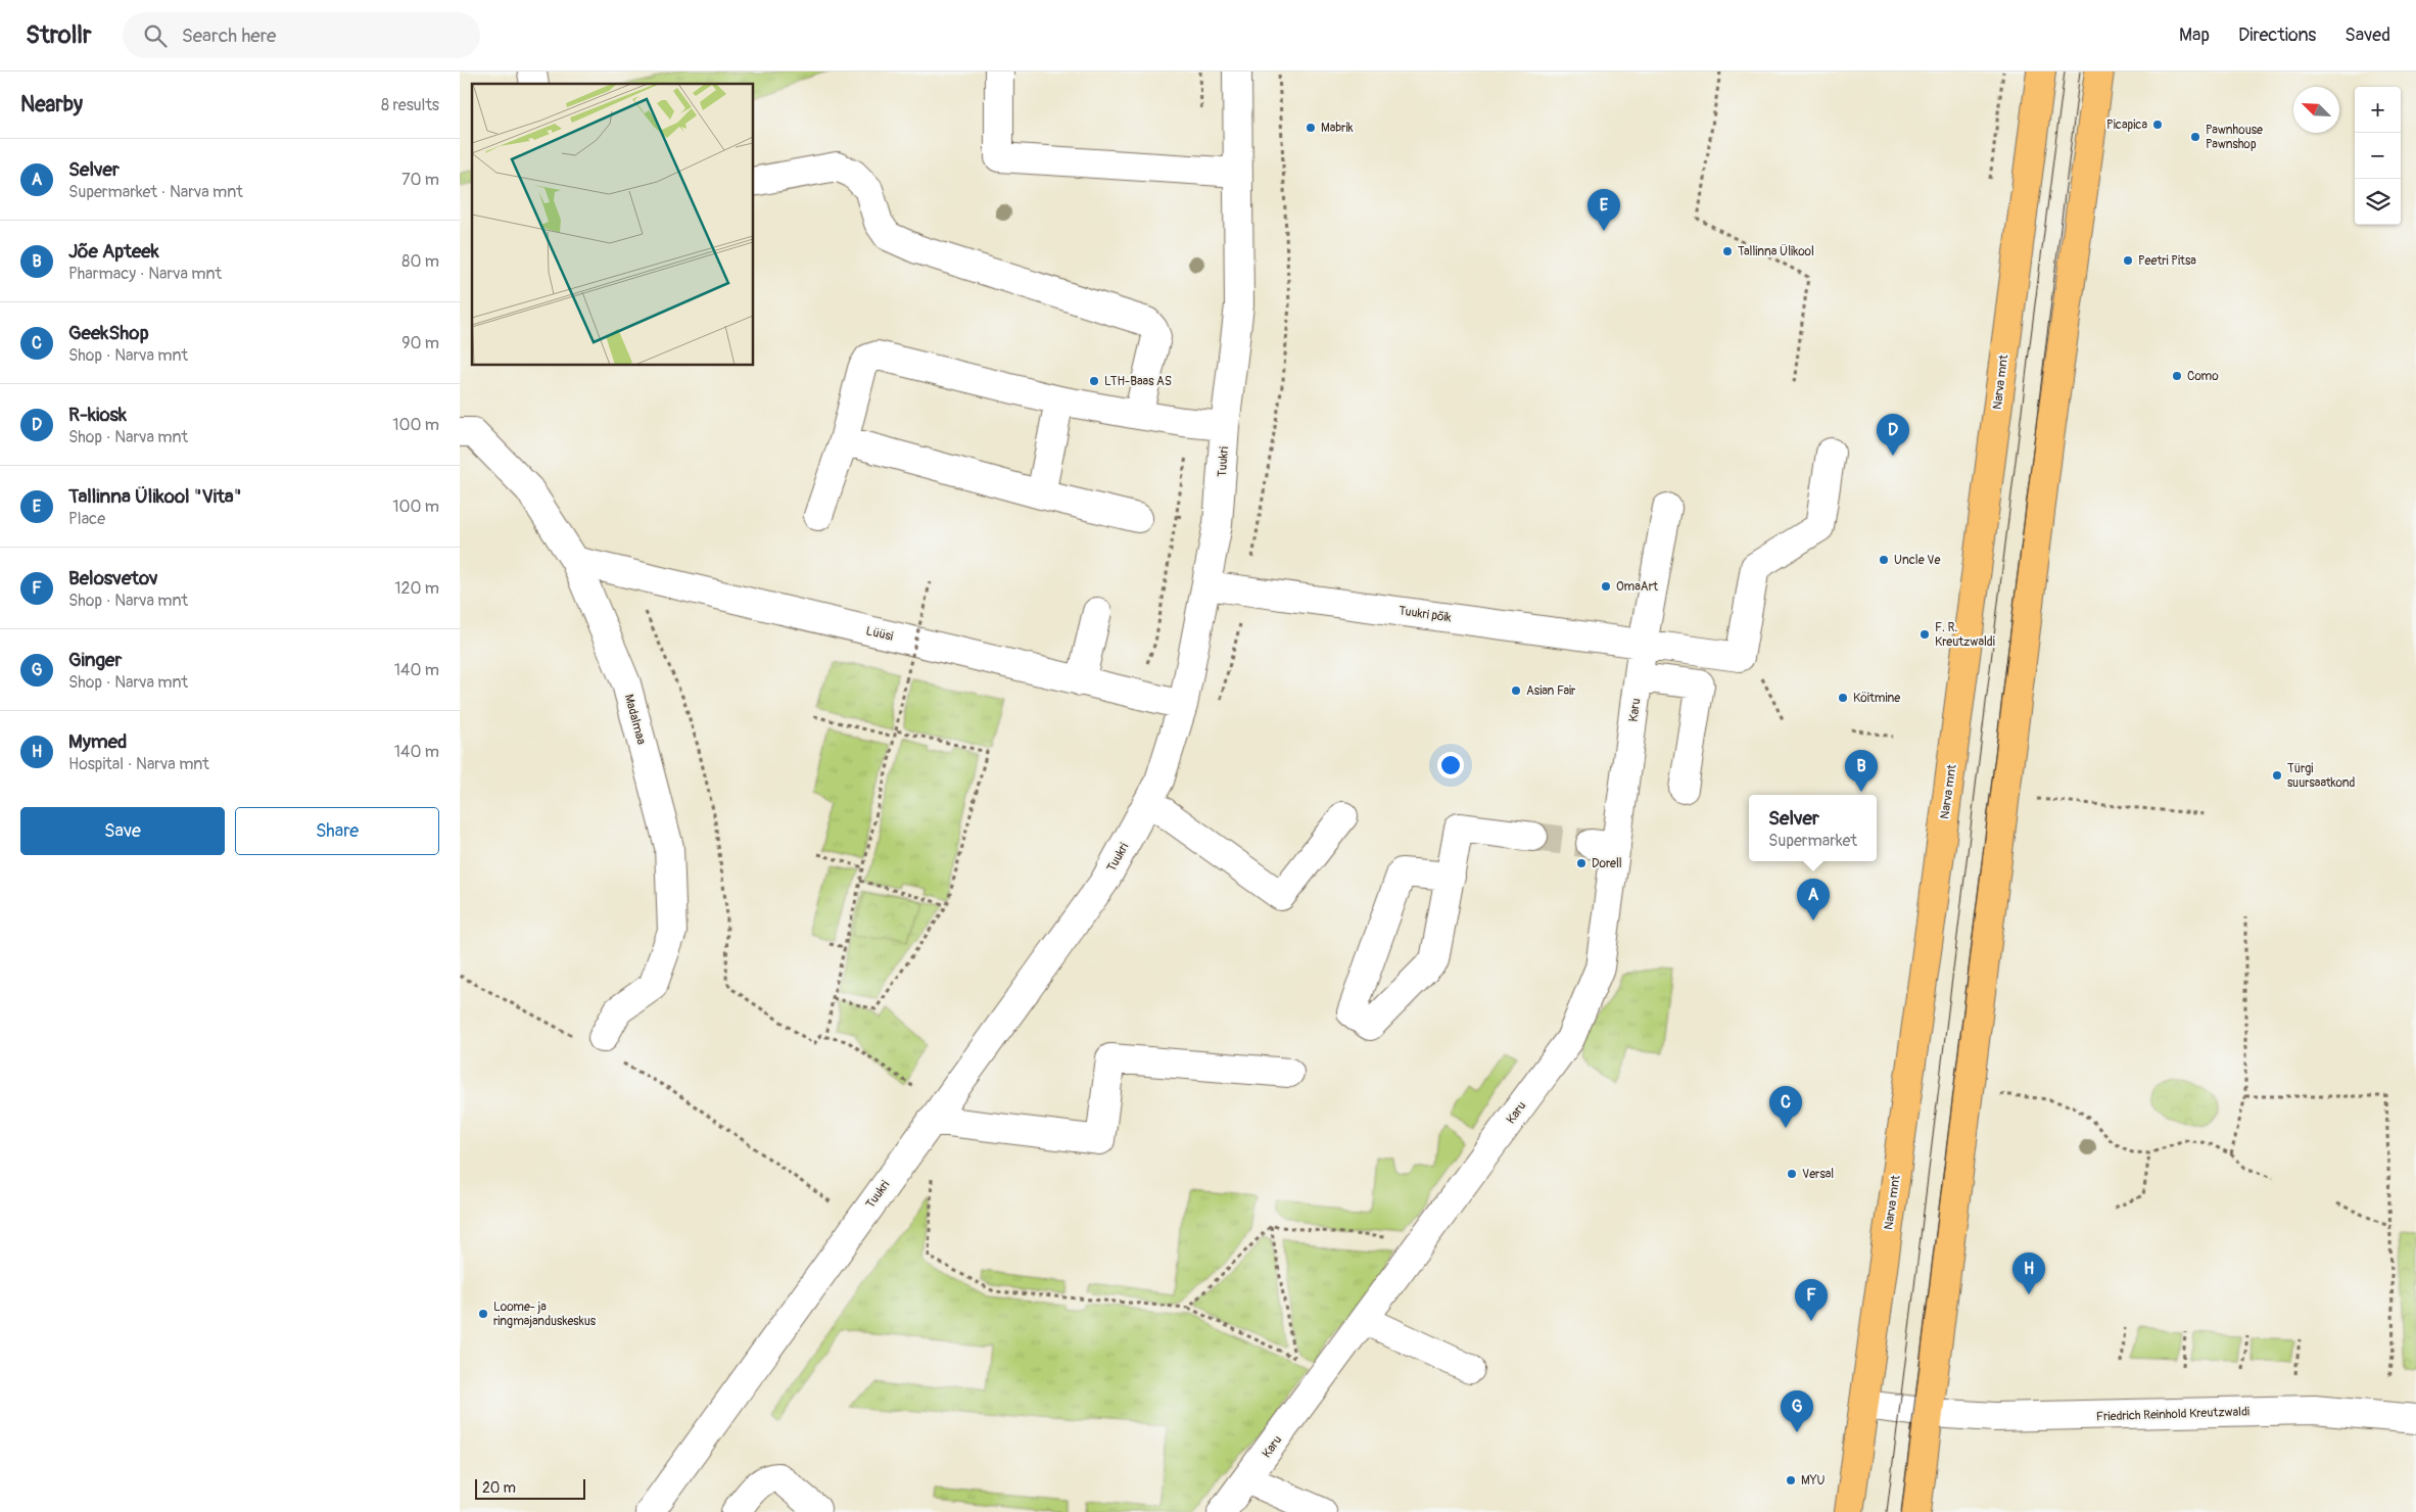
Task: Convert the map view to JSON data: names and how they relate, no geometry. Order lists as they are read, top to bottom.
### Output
{
  "streets": {
    "main road": ["Narva mnt"],
    "street": [
      "Tuukri",
      "Tuukri põik",
      "Lüüsi",
      "Karu",
      "Madalmaa",
      "Friedrich Reinhold Kreutzwaldi"
    ]
  },
  "crossings": [
    ["Narva mnt", "Friedrich Reinhold Kreutzwaldi"],
    ["Tuukri", "Tuukri põik"],
    ["Tuukri", "Lüüsi"],
    ["Tuukri põik", "Karu"],
    ["Lüüsi", "Madalmaa"]
  ],
  "places": [
    "Picapica",
    "Mabrik",
    "Pawnhouse Pawnshop",
    "Tallinna Ülikool",
    "Peetri Pitsa",
    "Como",
    "LTH-Baas AS",
    "Uncle Ve",
    "OmaArt",
    "F. R. Kreutzwaldi",
    "Asian Fair",
    "Köitmine",
    "Türgi suursaatkond",
    "Dorell",
    "Versal",
    "Loome- ja ringmajanduskeskus",
    "MYU"
  ],
  "scale_bar": "20 m",
  "north": "top left",
  "page": {
    "header": "Strollr",
    "search": "Search here",
    "nav": ["Map", "Directions", "Saved"],
    "heading": ["Nearby", "8 results"],
    "map_buttons": ["+", "−"],
    "list": [
      {
        "mark": "A",
        "name": "Selver",
        "note": "Supermarket · Narva mnt",
        "value": "70 m"
      },
      {
        "mark": "B",
        "name": "Jõe Apteek",
        "note": "Pharmacy · Narva mnt",
        "value": "80 m"
      },
      {
        "mark": "C",
        "name": "GeekShop",
        "note": "Shop · Narva mnt",
        "value": "90 m"
      },
      {
        "mark": "D",
        "name": "R-kiosk",
        "note": "Shop · Narva mnt",
        "value": "100 m"
      },
      {
        "mark": "E",
        "name": "Tallinna Ülikool \"Vita\"",
        "note": "Place",
        "value": "100 m"
      },
      {
        "mark": "F",
        "name": "Belosvetov",
        "note": "Shop · Narva mnt",
        "value": "120 m"
      },
      {
        "mark": "G",
        "name": "Ginger",
        "note": "Shop · Narva mnt",
        "value": "140 m"
      },
      {
        "mark": "H",
        "name": "Mymed",
        "note": "Hospital · Narva mnt",
        "value": "140 m"
      }
    ],
    "pins": [
      "E",
      "D",
      "B",
      "A",
      "C",
      "H",
      "F",
      "G"
    ],
    "buttons": ["Save", "Share"],
    "popup": ["Selver", "Supermarket"],
    "scale": "20 m"
  }
}
